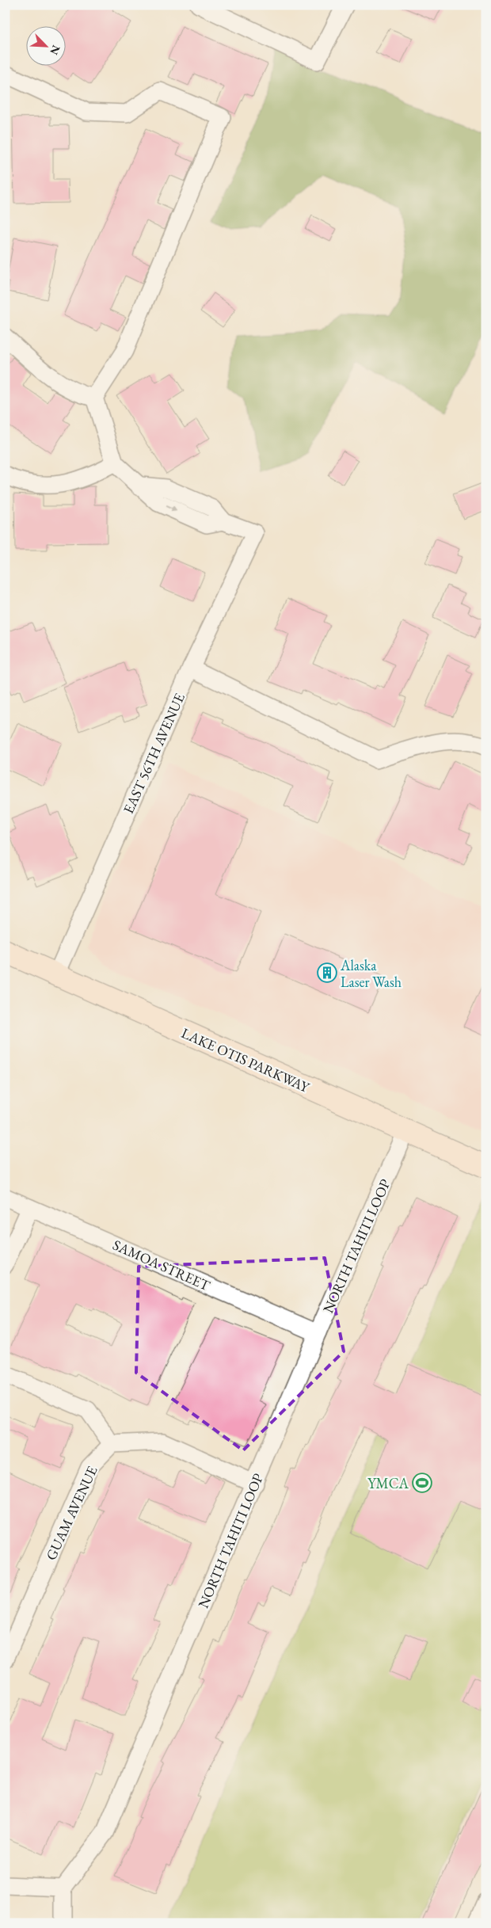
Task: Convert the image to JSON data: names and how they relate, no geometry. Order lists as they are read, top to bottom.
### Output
{
  "streets": {
    "main road": ["LAKE OTIS PARKWAY"],
    "street": [
      "EAST 56TH AVENUE",
      "NORTH TAHITI LOOP",
      "SAMOA STREET",
      "GUAM AVENUE"
    ]
  },
  "crossings": [
    ["EAST 56TH AVENUE", "LAKE OTIS PARKWAY"],
    ["LAKE OTIS PARKWAY", "NORTH TAHITI LOOP"],
    ["NORTH TAHITI LOOP", "SAMOA STREET"]
  ],
  "places": {
    "building": ["Alaska Laser Wash"],
    "sports": ["YMCA"]
  },
  "north": "bottom right"
}
